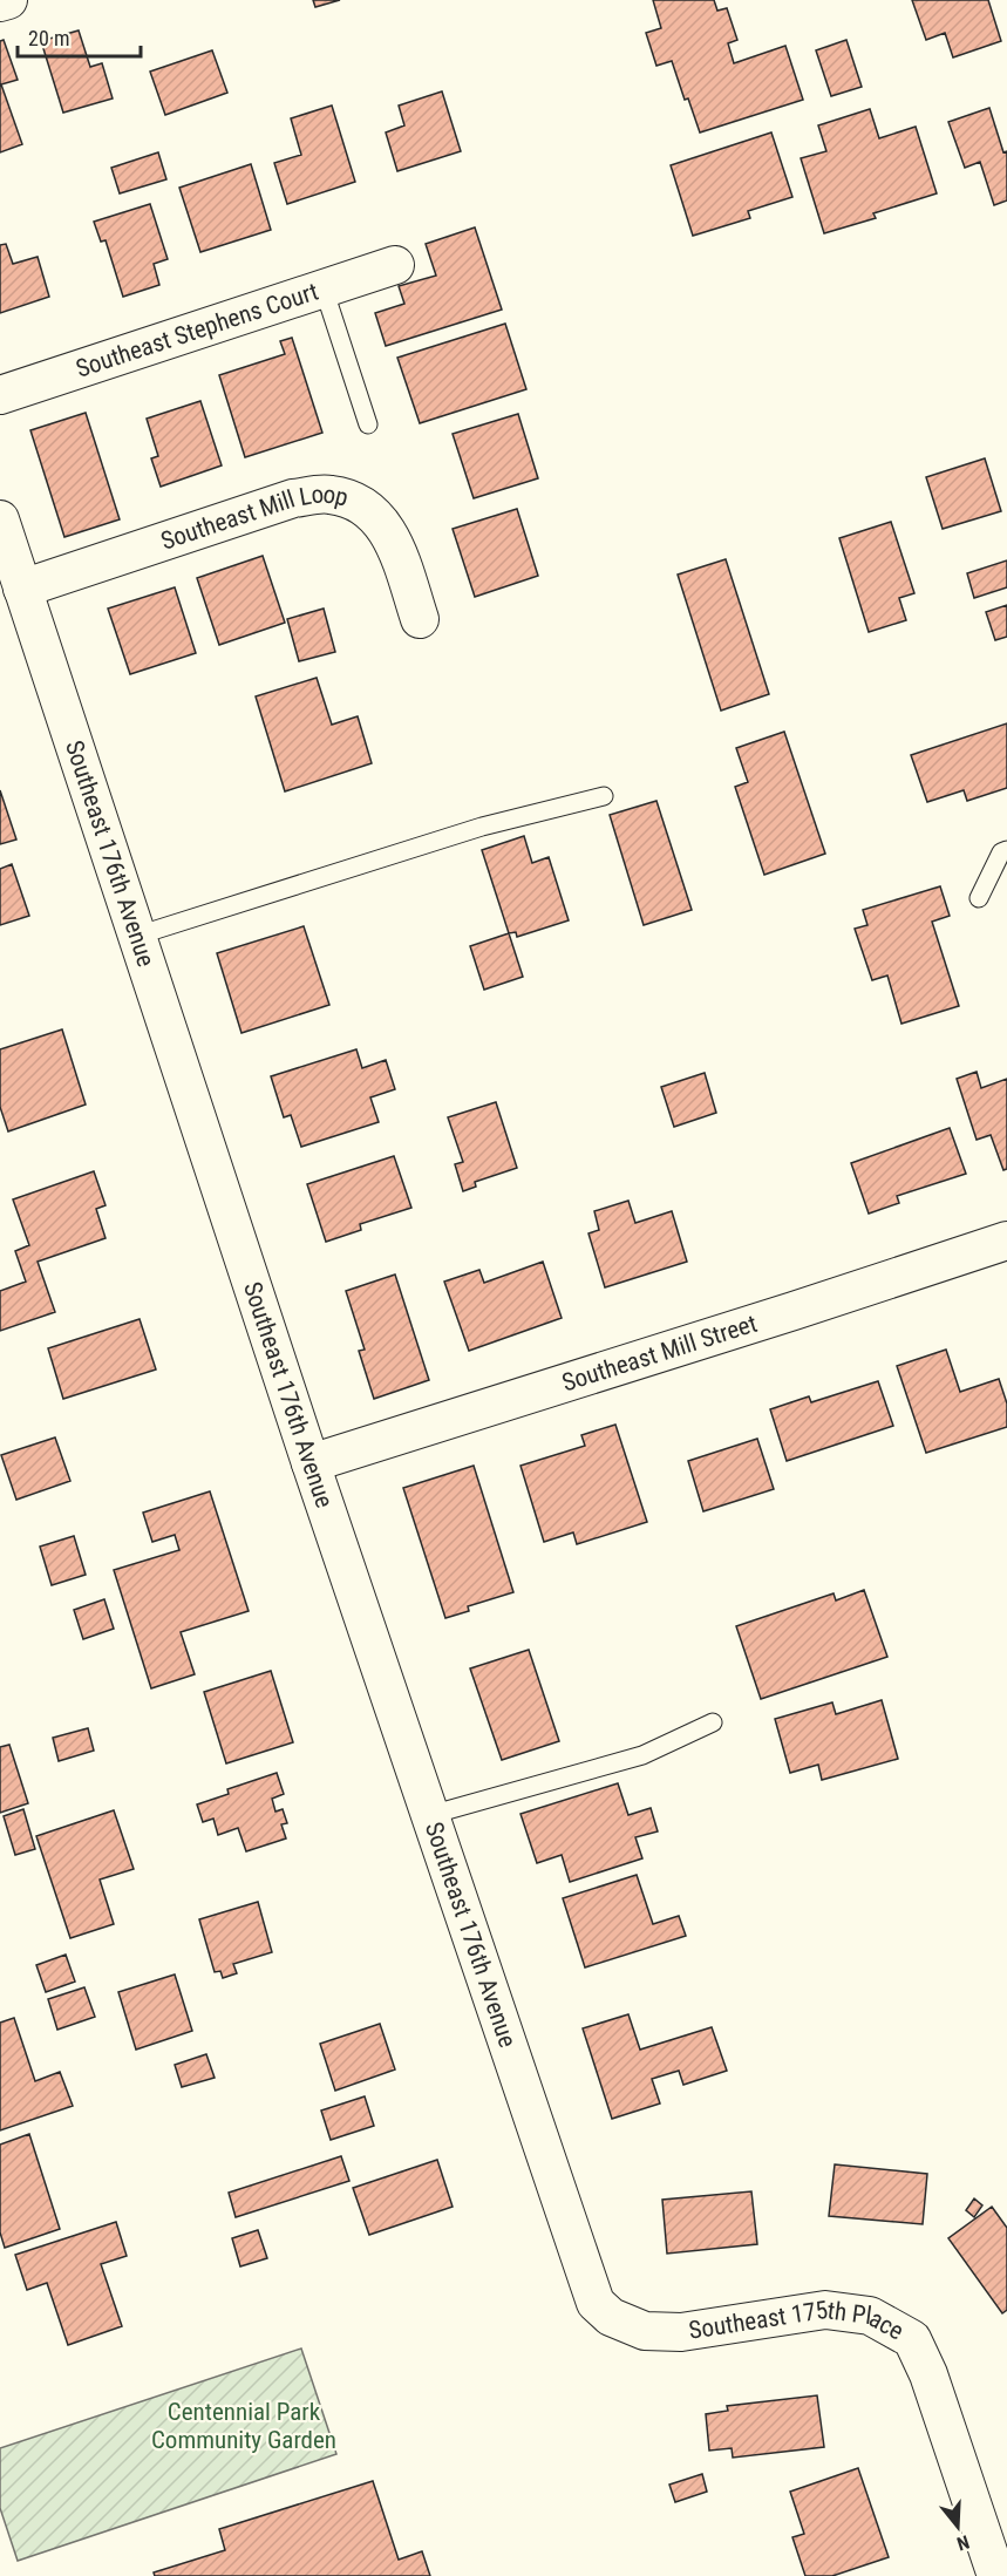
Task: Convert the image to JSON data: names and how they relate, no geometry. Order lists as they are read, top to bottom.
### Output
{
  "streets": {
    "street": [
      "Southeast Stephens Court",
      "Southeast Mill Loop",
      "Southeast 176th Avenue",
      "Southeast Mill Street",
      "Southeast 175th Place"
    ]
  },
  "crossings": [
    ["Southeast Mill Loop", "Southeast 176th Avenue"],
    ["Southeast 176th Avenue", "Southeast Mill Street"],
    ["Southeast 176th Avenue", "Southeast 175th Place"]
  ],
  "parks": ["Centennial Park Community Garden"],
  "scale_bar": "20 m",
  "north": "bottom"
}
